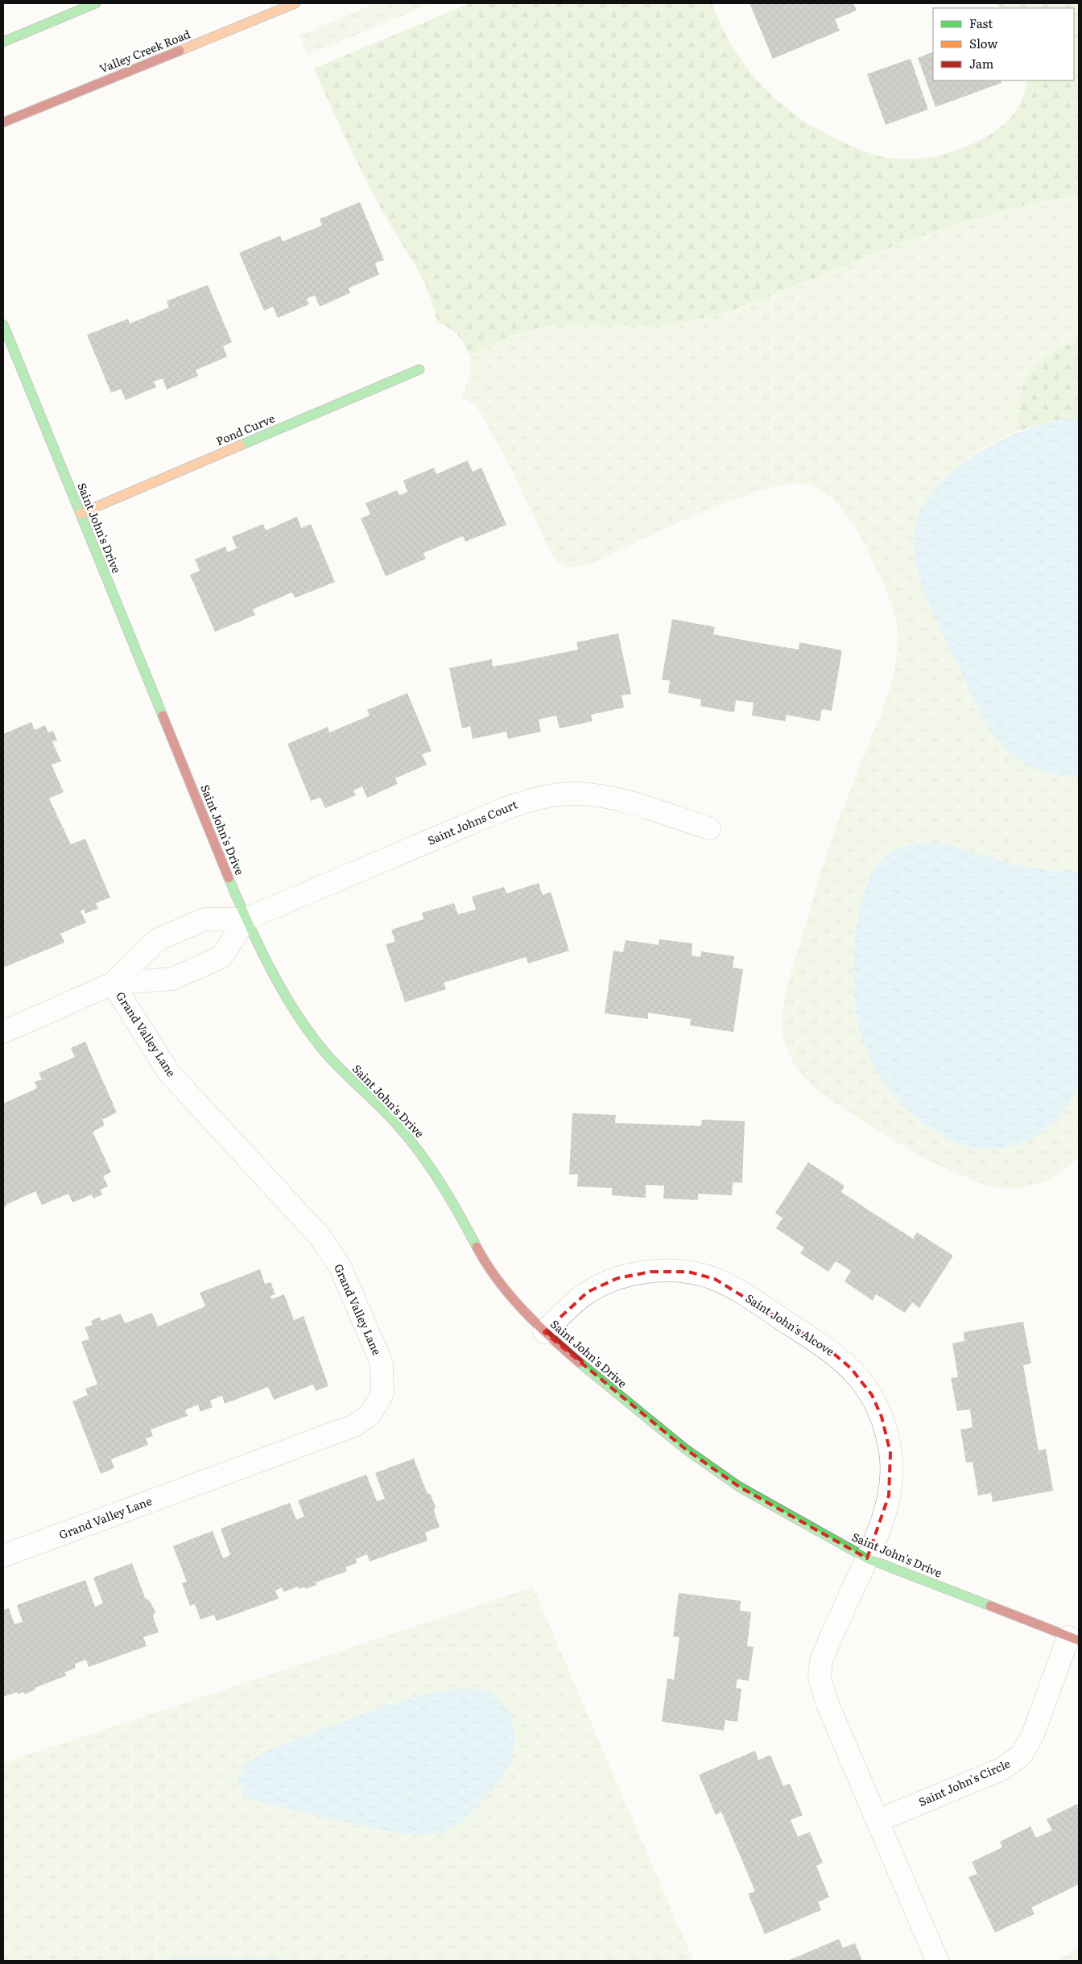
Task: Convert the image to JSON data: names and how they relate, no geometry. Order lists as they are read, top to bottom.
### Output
{
  "streets": {
    "street": [
      "Valley Creek Road",
      "Pond Curve",
      "Saint John's Drive",
      "Saint Johns Court",
      "Grand Valley Lane",
      "Saint John's Alcove",
      "Saint John's Circle"
    ]
  },
  "crossings": [
    ["Pond Curve", "Saint John's Drive"],
    ["Saint John's Drive", "Saint Johns Court"],
    ["Saint John's Drive", "Saint John's Alcove"],
    ["Saint John's Drive", "Saint John's Circle"]
  ],
  "legend": ["Fast", "Slow", "Jam"]
}
